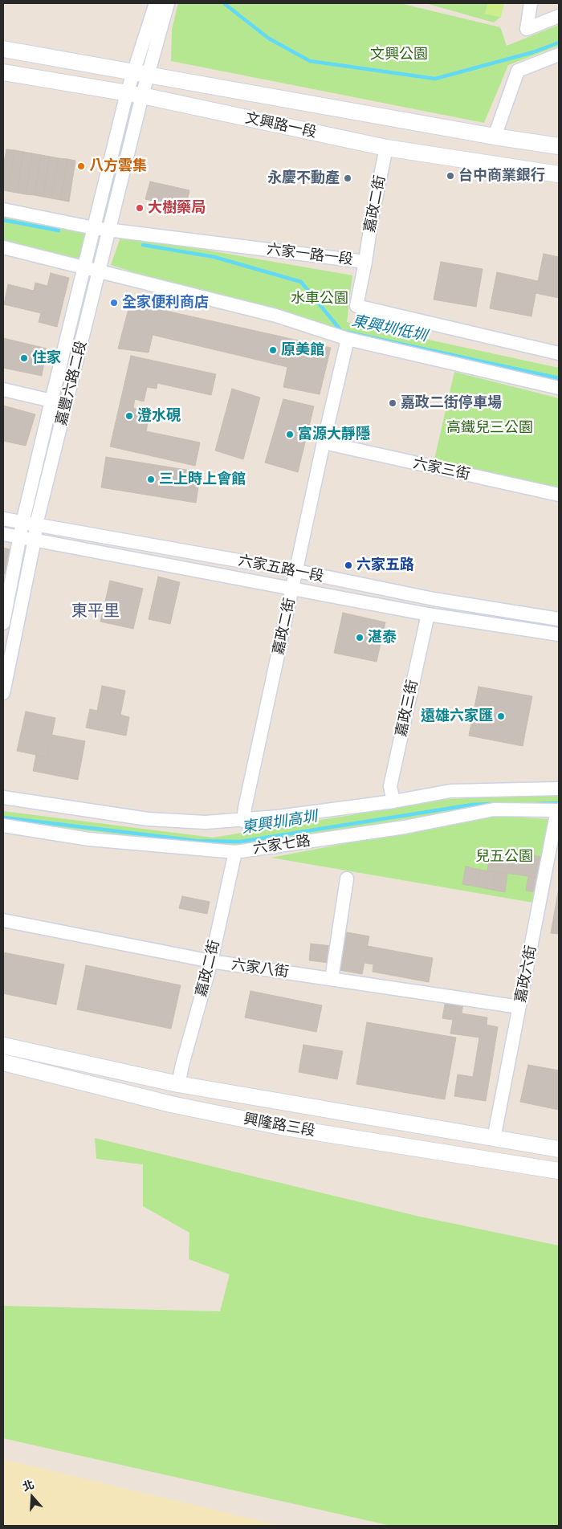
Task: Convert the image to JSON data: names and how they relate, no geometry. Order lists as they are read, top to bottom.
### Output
{
  "streets": {
    "street": [
      "文興路一段",
      "嘉政二街",
      "六家一路一段",
      "嘉豐六路二段",
      "六家三街",
      "六家五路一段",
      "嘉政三街",
      "六家七路",
      "六家八街",
      "嘉政六街",
      "興隆路三段"
    ]
  },
  "crossings": [
    ["文興路一段", "嘉政二街"],
    ["文興路一段", "嘉豐六路二段"],
    ["嘉政二街", "六家一路一段"],
    ["嘉政二街", "六家三街"],
    ["嘉政二街", "六家五路一段"],
    ["嘉政二街", "六家七路"],
    ["嘉政二街", "六家八街"],
    ["嘉政二街", "興隆路三段"],
    ["六家一路一段", "嘉豐六路二段"],
    ["嘉豐六路二段", "六家五路一段"],
    ["六家五路一段", "嘉政三街"],
    ["嘉政三街", "六家七路"],
    ["六家七路", "嘉政六街"],
    ["六家八街", "嘉政六街"],
    ["嘉政六街", "興隆路三段"]
  ],
  "districts": ["東平里"],
  "water": ["東興圳低圳", "東興圳高圳"],
  "parks": [
    "文興公園",
    "水車公園",
    "高鐵兒三公園",
    "兒五公園"
  ],
  "places": [
    "八方雲集",
    "台中商業銀行",
    "永慶不動產",
    "大樹藥局",
    "全家便利商店",
    "原美館",
    "住家",
    "嘉政二街停車場",
    "澄水硯",
    "富源大靜隱",
    "三上時上會館",
    "六家五路",
    "湛泰",
    "遠雄六家匯"
  ],
  "north": "top"
}
